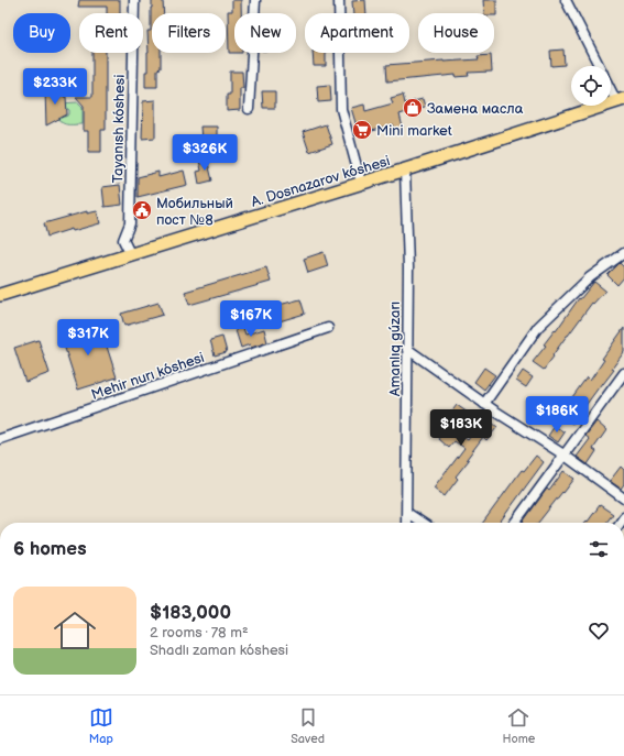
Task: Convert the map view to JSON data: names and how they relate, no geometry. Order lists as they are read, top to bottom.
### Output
{
  "streets": {
    "main road": ["A. Dosnazarov kóshesi"],
    "street": ["Tayanısh kóshesi", "Amanlıq gúzarı", "Mehir nurı kóshesi"]
  },
  "crossings": [
    ["Tayanısh kóshesi", "A. Dosnazarov kóshesi"],
    ["A. Dosnazarov kóshesi", "Amanlıq gúzarı"]
  ],
  "places": {
    "shop": ["Замена масла"],
    "supermarket": ["Mini market"],
    "public building": ["Мобильный пост №8"]
  },
  "page": {
    "chip": [
      "Buy",
      "Rent",
      "Filters",
      "New",
      "Apartment",
      "House"
    ],
    "price": [
      "$233K",
      "$326K",
      "$167K",
      "$317K",
      "$186K",
      "$183K"
    ],
    "heading": "6 homes",
    "list": [
      {
        "name": "$183,000",
        "note": "2 rooms · 78 m² · Shadlı zaman kóshesi"
      }
    ],
    "tabs": ["Map", "Saved", "Home"]
  }
}
